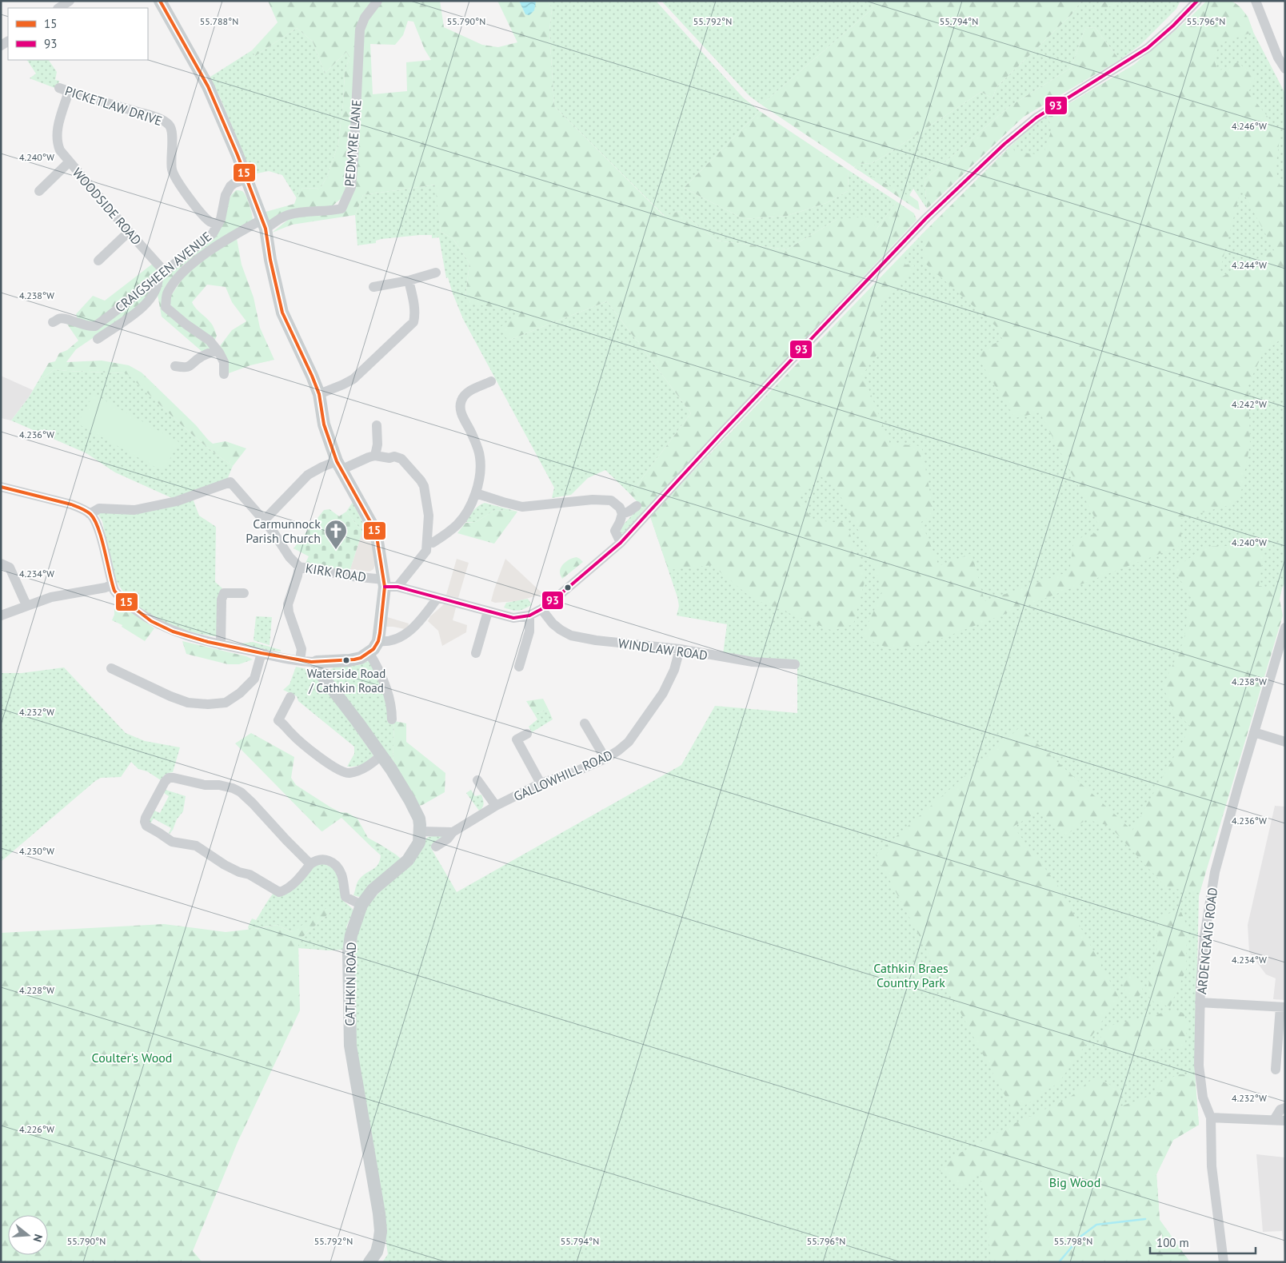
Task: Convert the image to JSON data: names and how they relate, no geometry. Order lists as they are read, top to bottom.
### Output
{
  "streets": {
    "main road": ["CATHKIN ROAD"],
    "street": [
      "PICKETLAW DRIVE",
      "PEDMYRE LANE",
      "WOODSIDE ROAD",
      "CRAIGSHEEN AVENUE",
      "KIRK ROAD",
      "WINDLAW ROAD",
      "GALLOWHILL ROAD",
      "ARDENCRAIG ROAD"
    ]
  },
  "crossings": [
    ["PICKETLAW DRIVE", "WOODSIDE ROAD"],
    ["PICKETLAW DRIVE", "CRAIGSHEEN AVENUE"],
    ["WOODSIDE ROAD", "CRAIGSHEEN AVENUE"],
    ["WINDLAW ROAD", "GALLOWHILL ROAD"]
  ],
  "parks": ["Cathkin Braes Country Park", "Coulter's Wood", "Big Wood"],
  "places": {
    "church": ["Carmunnock Parish Church"],
    "other": ["Waterside Road / Cathkin Road"]
  },
  "lines": ["transit line 15", "transit line 93"],
  "legend": ["15", "93"],
  "scale_bar": "100 m",
  "north": "right",
  "coordinates": [
    "55.788°N",
    "55.790°N",
    "55.792°N",
    "55.794°N",
    "55.796°N",
    "4.246°W",
    "4.240°W",
    "4.244°W",
    "4.238°W",
    "4.242°W",
    "4.236°W",
    "4.234°W",
    "4.232°W",
    "4.230°W",
    "4.228°W",
    "4.226°W",
    "55.798°N"
  ]
}
